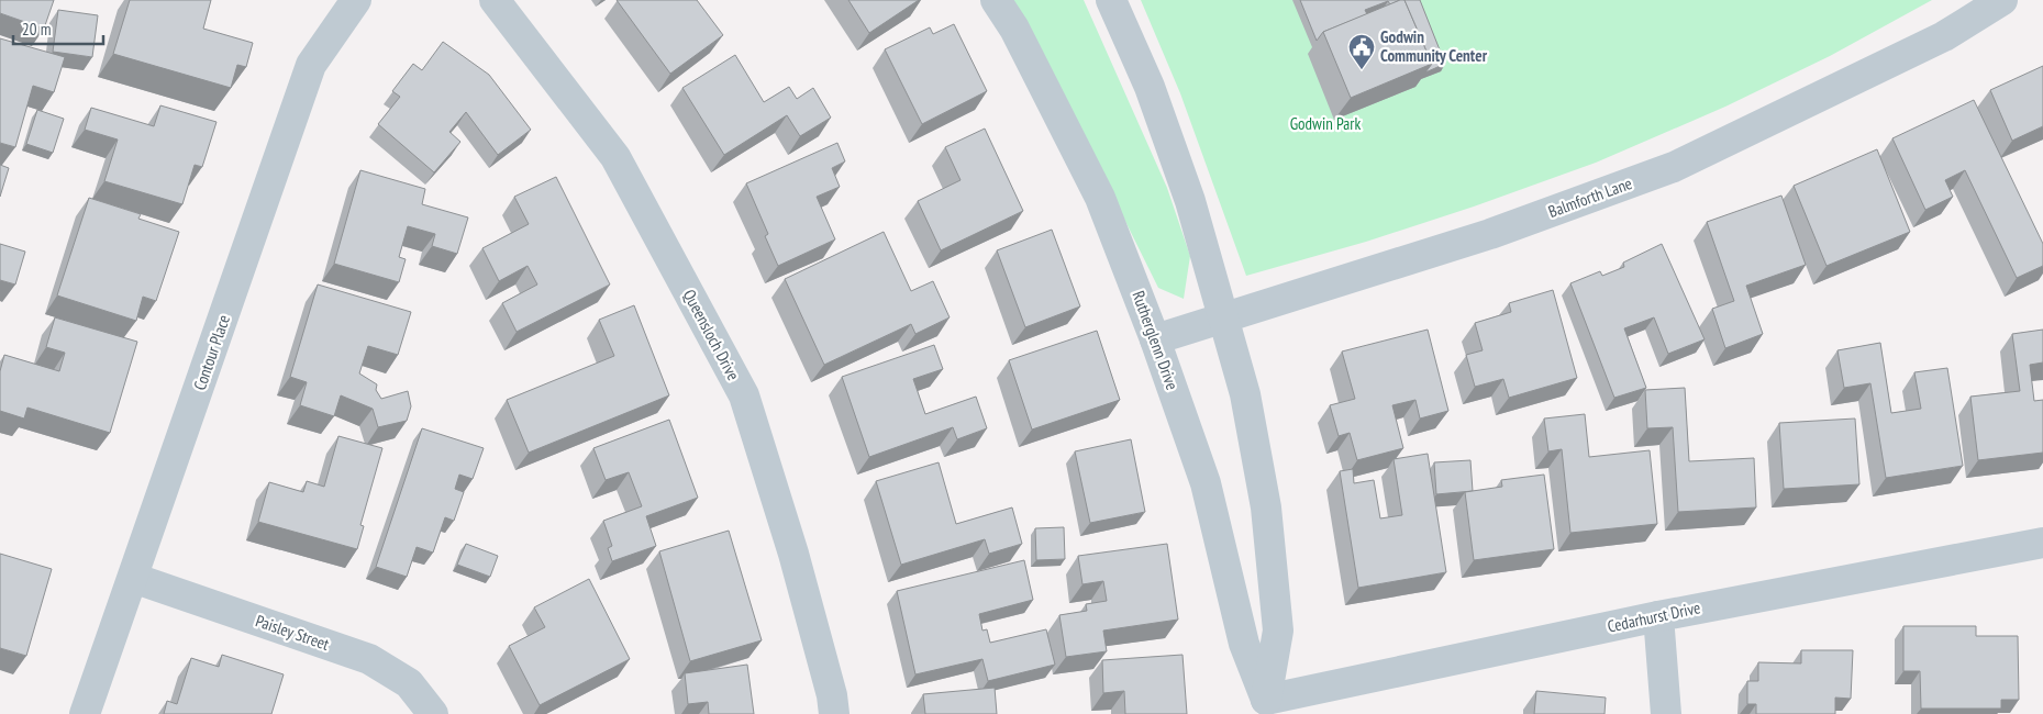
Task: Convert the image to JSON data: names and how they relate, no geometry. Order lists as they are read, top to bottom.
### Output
{
  "streets": {
    "street": [
      "Balmforth Lane",
      "Queensloch Drive",
      "Rutherglenn Drive",
      "Contour Place",
      "Cedarhurst Drive",
      "Paisley Street"
    ]
  },
  "crossings": [
    ["Balmforth Lane", "Rutherglenn Drive"],
    ["Rutherglenn Drive", "Cedarhurst Drive"],
    ["Contour Place", "Paisley Street"]
  ],
  "parks": ["Godwin Park"],
  "places": {
    "public building": ["Godwin Community Center"]
  },
  "scale_bar": "20 m"
}
